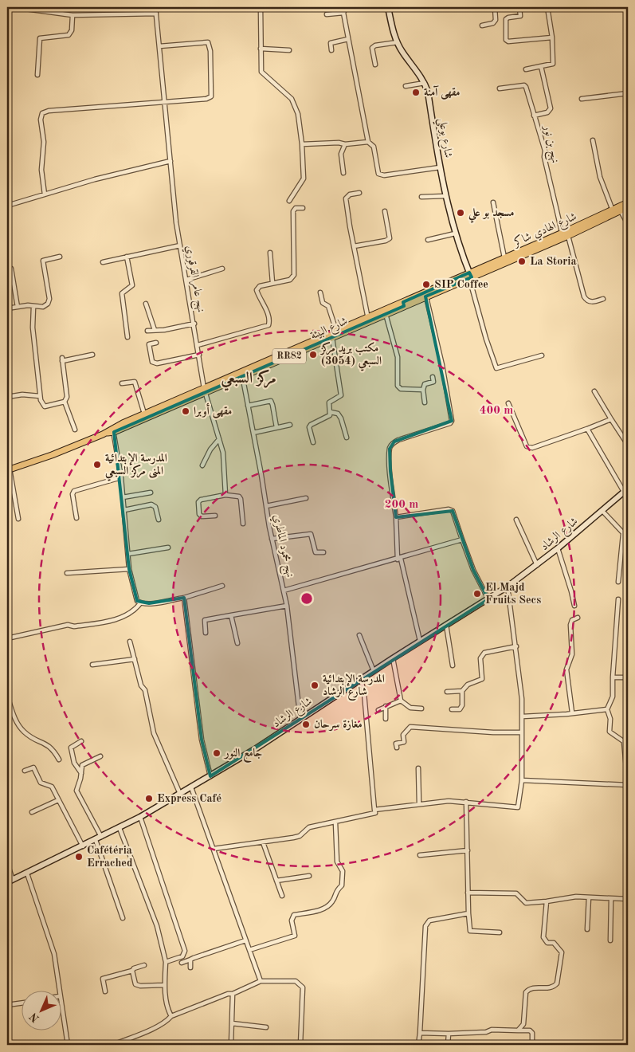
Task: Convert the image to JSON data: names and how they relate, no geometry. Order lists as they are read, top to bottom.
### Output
{
  "streets": {
    "main road": ["شارع الهادي شاكر", "شارع البيئة", "RR82"],
    "street": [
      "شارع بوعلي",
      "نهج بن نور",
      "نهج عامر القرقوري",
      "شارع الرشاد",
      "نهج محمود الماطري"
    ]
  },
  "crossings": [
    ["شارع بوعلي", "شارع الهادي شاكر"],
    ["شارع بوعلي", "شارع البيئة"],
    ["نهج بن نور", "شارع الهادي شاكر"],
    ["شارع الهادي شاكر", "شارع البيئة"],
    ["نهج عامر القرقوري", "شارع البيئة"],
    ["شارع البيئة", "نهج محمود الماطري"],
    ["شارع الرشاد", "نهج محمود الماطري"]
  ],
  "districts": ["مركز السبعي"],
  "places": [
    "مقهى آمنة",
    "مسجد بو علي",
    "La Storia",
    "SIP Coffee",
    "مكتب بريد مركز السبعي (3054)",
    "مقهى أوبرا",
    "المدرسة الإبتدائية المنى مركز السبعي",
    "El Majd Fruits Secs",
    "المدرسة الإبتدائية شارع الرشاد",
    "مغازة سرحان",
    "جامع النور",
    "Express Café",
    "Cafétéria Errached"
  ],
  "north": "bottom left",
  "rings": ["400 m", "200 m"]
}
